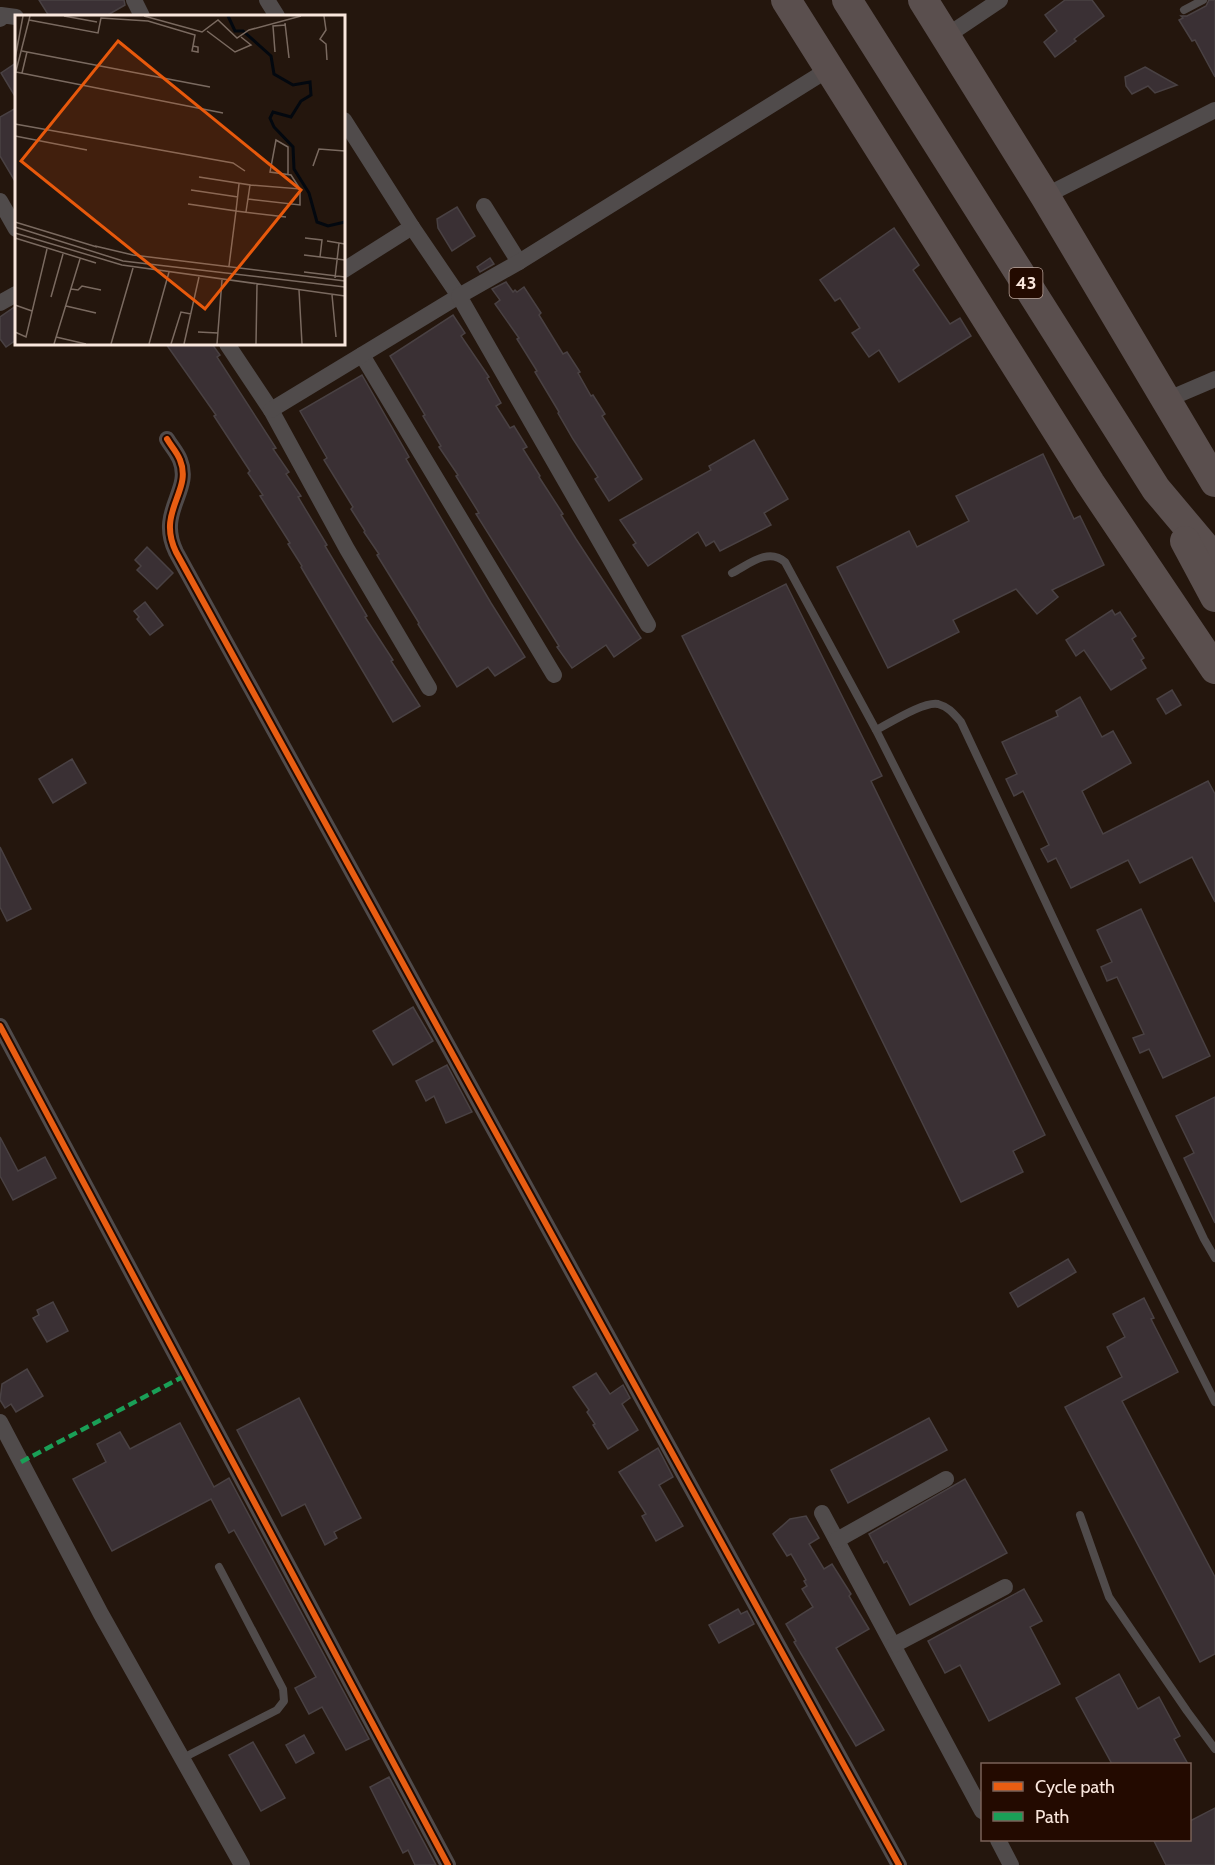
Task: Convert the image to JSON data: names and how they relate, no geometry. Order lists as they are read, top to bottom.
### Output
{
  "streets": {
    "highway": ["43"]
  },
  "legend": ["Cycle path", "Path"]
}
